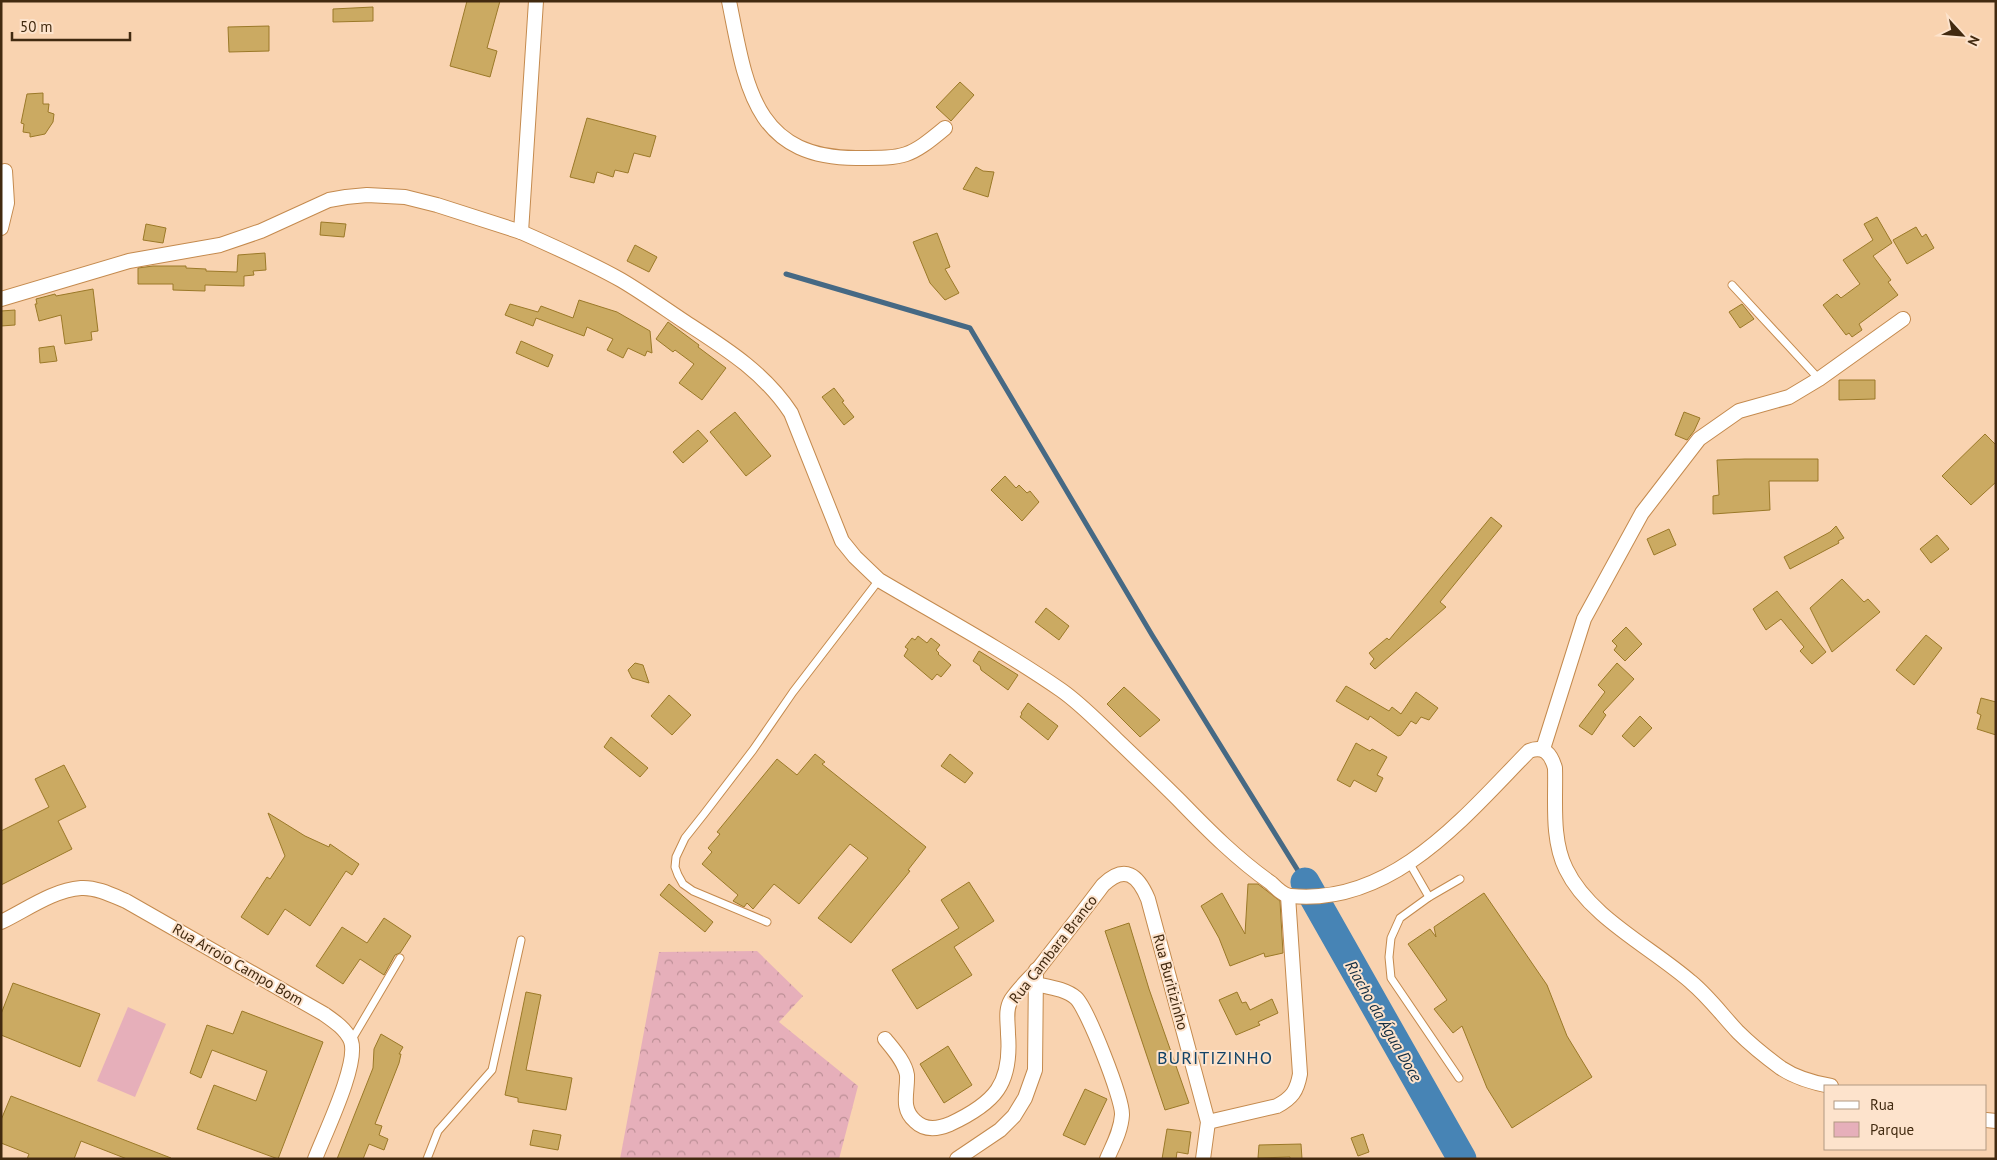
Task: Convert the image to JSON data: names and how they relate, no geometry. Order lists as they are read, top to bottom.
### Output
{
  "streets": {
    "street": ["Rua Cambara Branco", "Rua Arroio Campo Bom", "Rua Buritizinho"]
  },
  "crossings": [
    ["Rua Cambara Branco", "Rua Buritizinho"]
  ],
  "districts": ["BURITIZINHO"],
  "water": ["Riacho da Água Doce"],
  "legend": ["Rua", "Parque"],
  "scale_bar": "50 m",
  "north": "bottom right"
}
